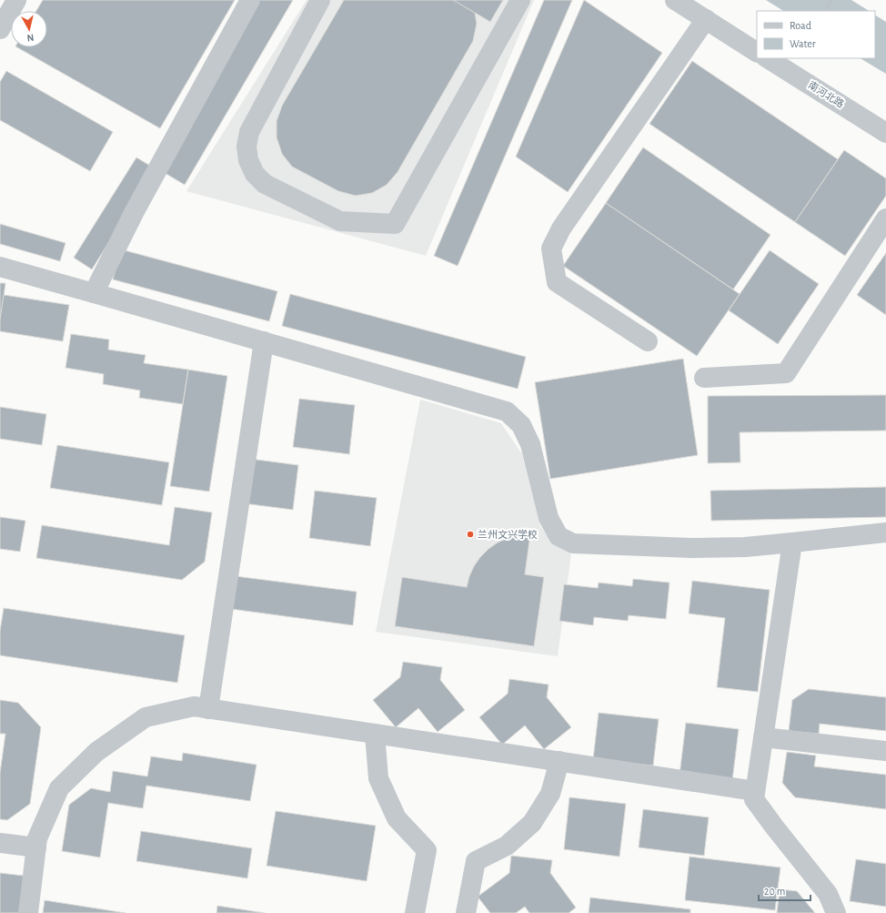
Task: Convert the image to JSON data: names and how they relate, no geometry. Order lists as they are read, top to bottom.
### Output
{
  "streets": {
    "street": ["南河北路"]
  },
  "places": ["兰州文兴学校"],
  "legend": ["Road", "Water"],
  "scale_bar": "20 m",
  "north": "bottom"
}
